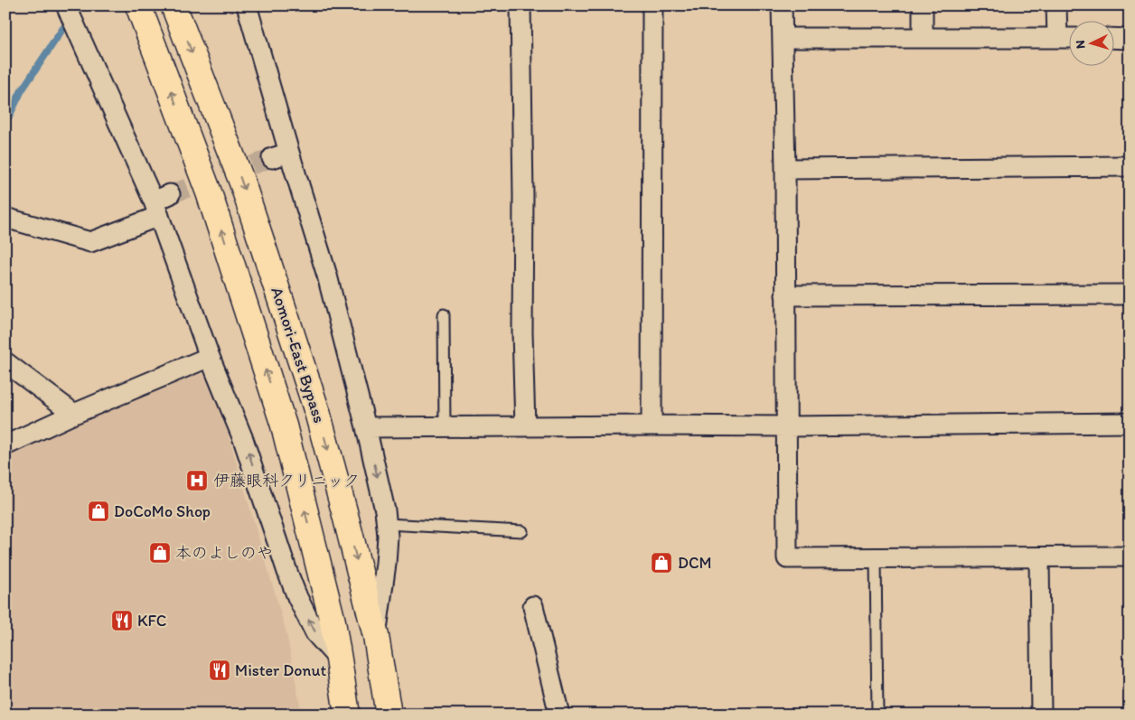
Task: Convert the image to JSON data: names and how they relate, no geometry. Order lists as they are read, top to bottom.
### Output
{
  "streets": {
    "highway": ["Aomori-East Bypass"]
  },
  "places": {
    "hospital": ["伊藤眼科クリニック"],
    "shop": ["DoCoMo Shop", "本のよしのや", "DCM"],
    "restaurant": ["KFC", "Mister Donut"]
  },
  "north": "left"
}
